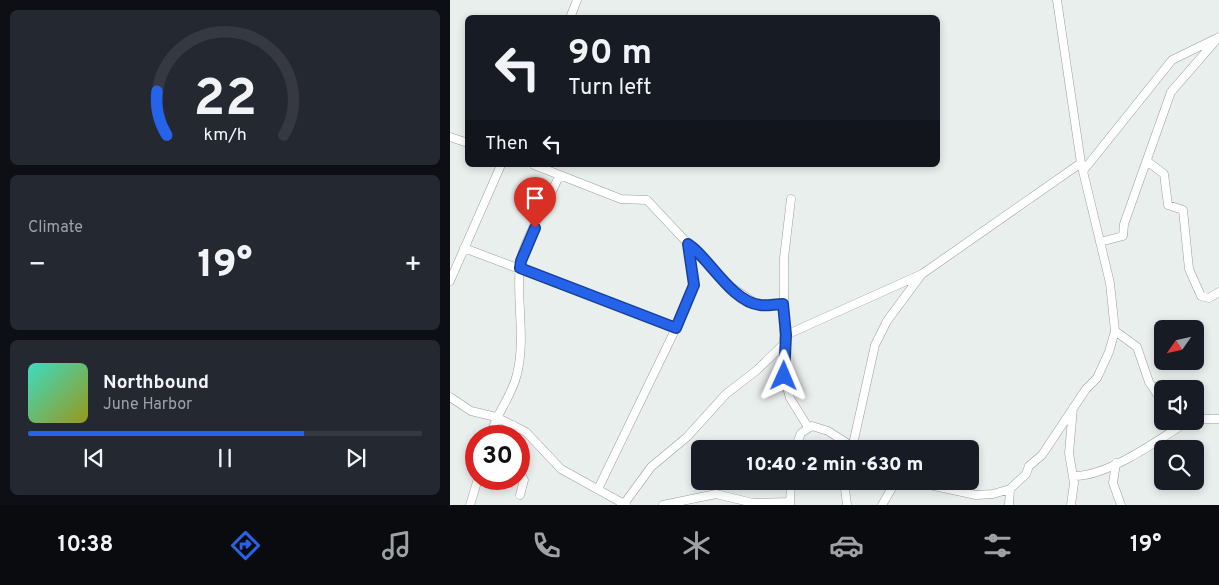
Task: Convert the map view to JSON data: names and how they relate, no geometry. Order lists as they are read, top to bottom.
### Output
{
  "north": "bottom left",
  "page": {
    "turn": ["90 m", "Turn left"],
    "then": "Then",
    "tile": "Climate",
    "heat": ["−", "19°", "+"],
    "song": ["Northbound", "June Harbor"],
    "limit": "30",
    "trip": "10:40 · 2 min · 630 m",
    "tabs": ["10:38", "19°"],
    "gauge": ["22", "km/h"]
  }
}
